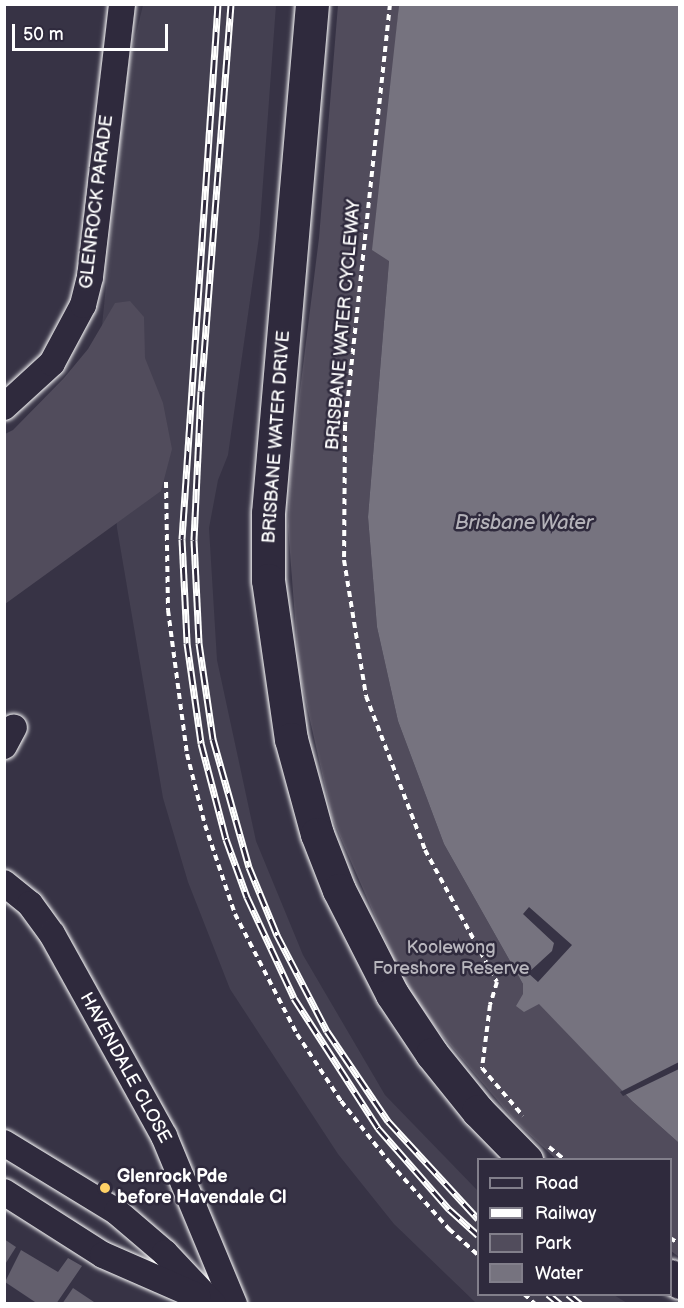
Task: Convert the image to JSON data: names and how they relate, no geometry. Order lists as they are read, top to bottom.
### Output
{
  "streets": {
    "main road": ["BRISBANE WATER DRIVE"],
    "street": ["GLENROCK PARADE", "HAVENDALE CLOSE"],
    "path": ["BRISBANE WATER CYCLEWAY"]
  },
  "water": ["Brisbane Water"],
  "parks": ["Koolewong Foreshore Reserve"],
  "places": ["Glenrock Pde before Havendale Cl"],
  "legend": [
    "Road",
    "Railway",
    "Park",
    "Water"
  ],
  "scale_bar": "50 m"
}
